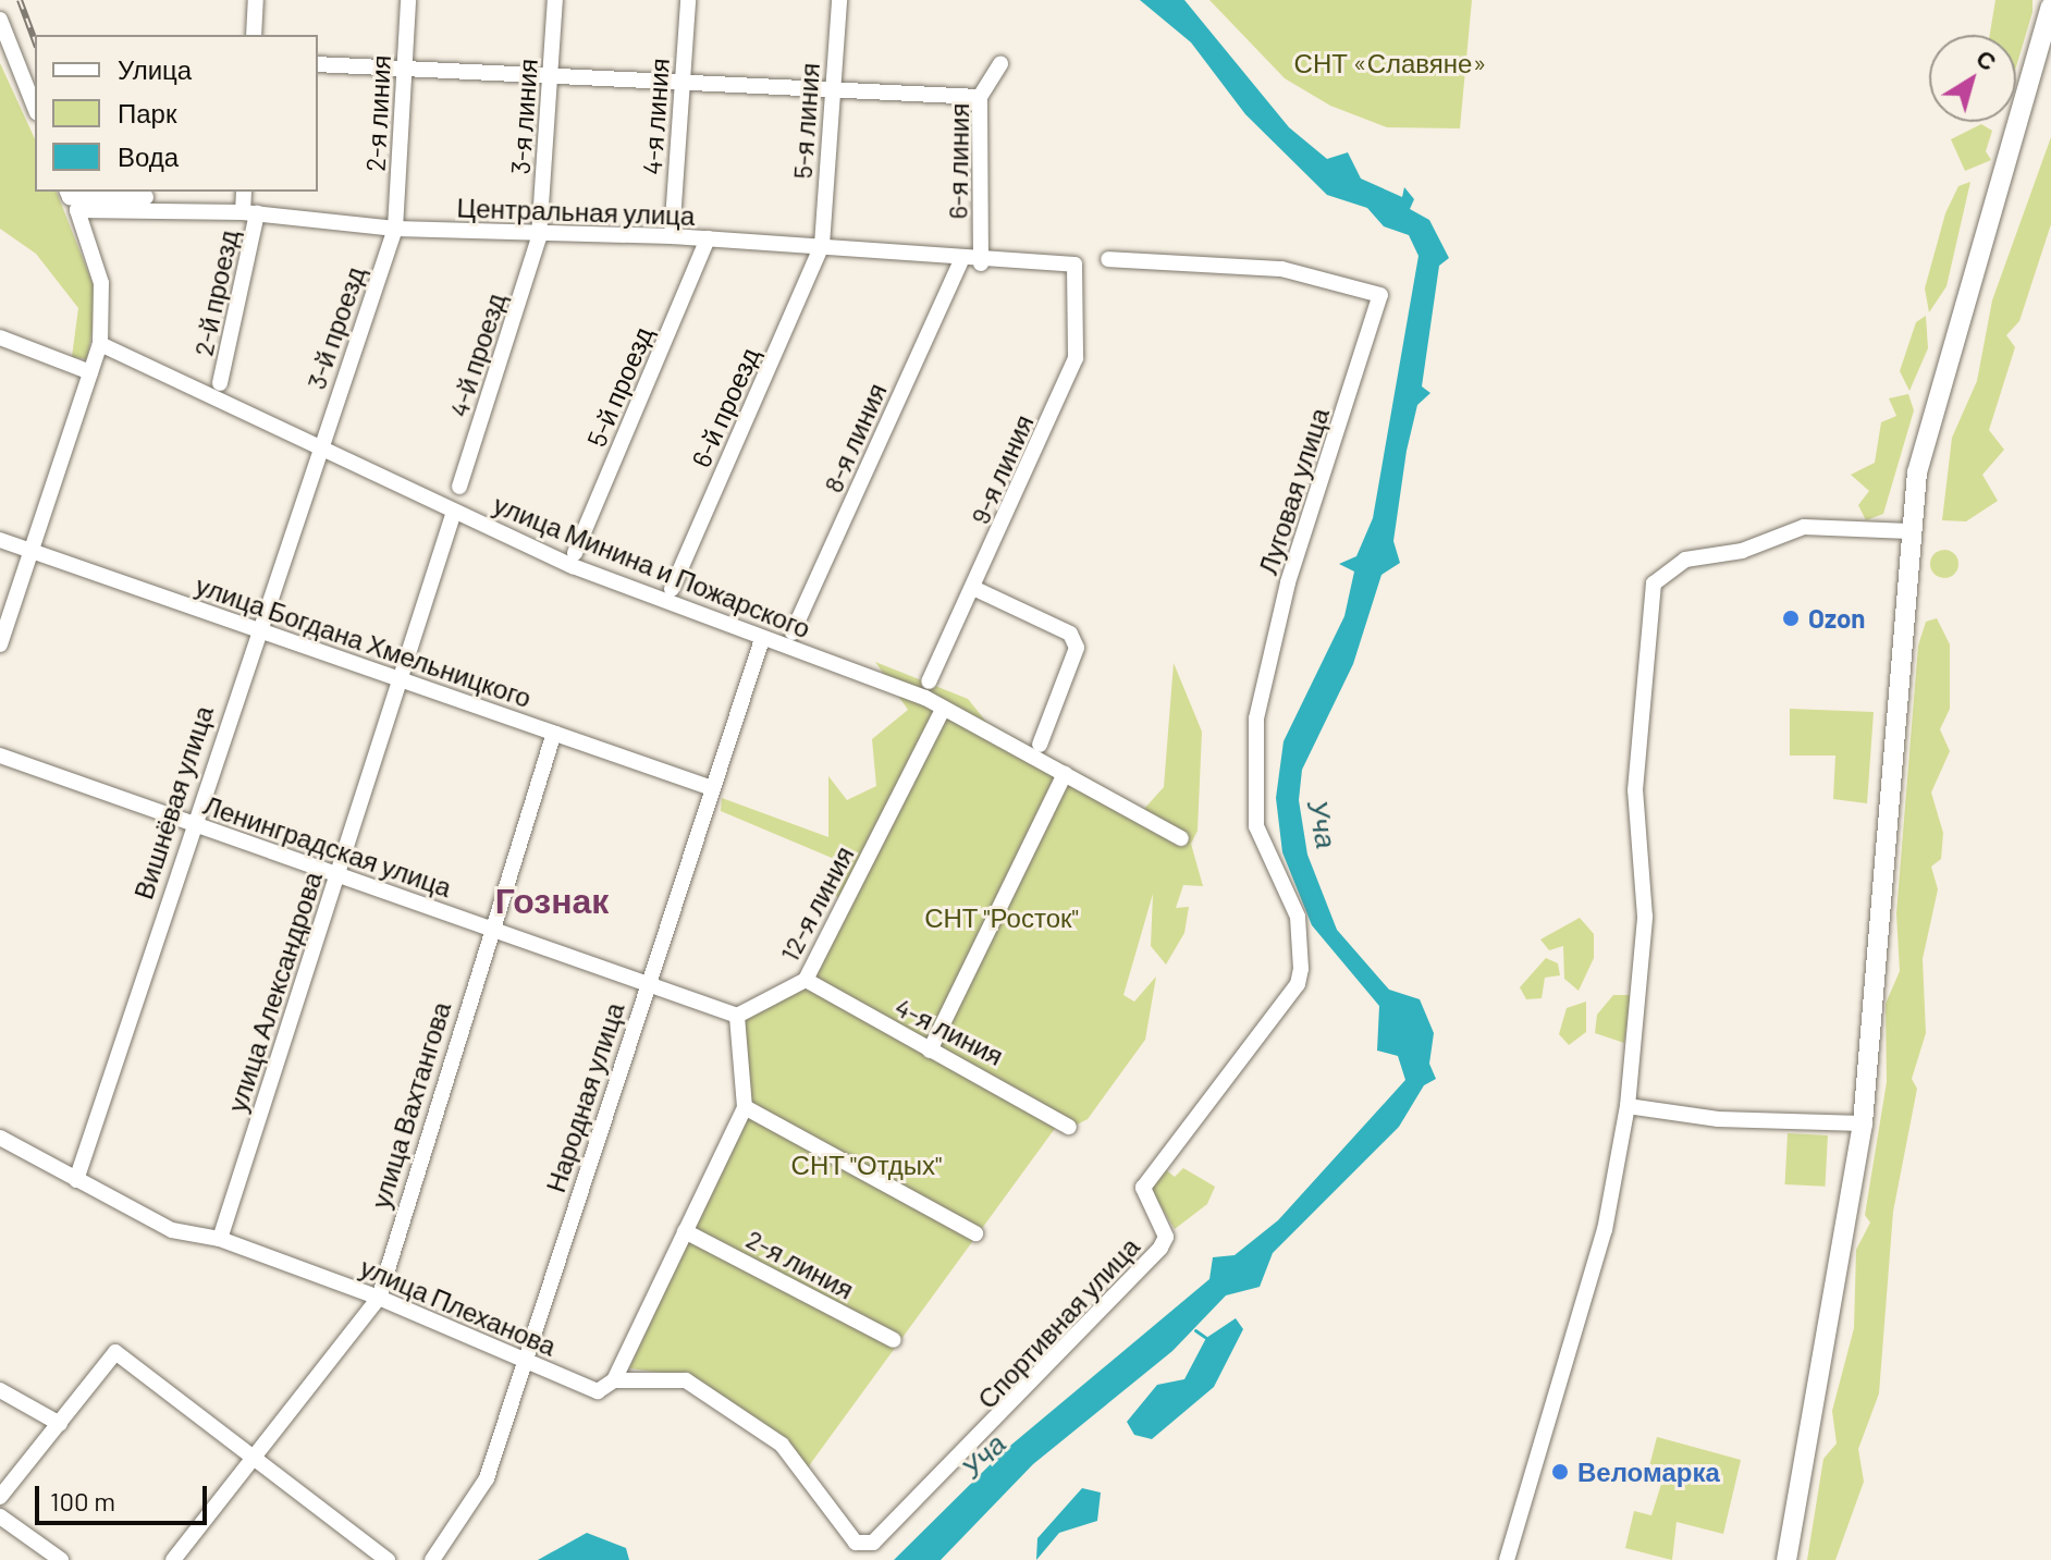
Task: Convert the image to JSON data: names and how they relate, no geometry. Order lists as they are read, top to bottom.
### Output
{
  "streets": {
    "street": [
      "2-я линия",
      "3-я линия",
      "4-я линия",
      "5-я линия",
      "6-я линия",
      "Центральная улица",
      "2-й проезд",
      "3-й проезд",
      "4-й проезд",
      "5-й проезд",
      "6-й проезд",
      "8-я линия",
      "9-я линия",
      "Луговая улица",
      "улица Минина и Пожарского",
      "улица Богдана Хмельницкого",
      "Вишнёвая улица",
      "Ленинградская улица",
      "12-я линия",
      "улица Александрова",
      "Народная улица",
      "улица Вахтангова",
      "улица Плеханова",
      "Спортивная улица"
    ]
  },
  "crossings": [
    ["2-я линия", "Центральная улица"],
    ["2-я линия", "3-й проезд"],
    ["3-я линия", "Центральная улица"],
    ["3-я линия", "4-й проезд"],
    ["4-я линия", "Центральная улица"],
    ["4-я линия", "12-я линия"],
    ["5-я линия", "Центральная улица"],
    ["5-я линия", "6-й проезд"],
    ["6-я линия", "Центральная улица"],
    ["Центральная улица", "2-й проезд"],
    ["Центральная улица", "3-й проезд"],
    ["Центральная улица", "4-й проезд"],
    ["Центральная улица", "5-й проезд"],
    ["Центральная улица", "6-й проезд"],
    ["Центральная улица", "8-я линия"],
    ["Центральная улица", "9-я линия"],
    ["3-й проезд", "улица Минина и Пожарского"],
    ["3-й проезд", "Вишнёвая улица"],
    ["Луговая улица", "Спортивная улица"],
    ["улица Минина и Пожарского", "Вишнёвая улица"],
    ["улица Минина и Пожарского", "12-я линия"],
    ["улица Минина и Пожарского", "улица Александрова"],
    ["улица Минина и Пожарского", "Народная улица"],
    ["улица Богдана Хмельницкого", "Вишнёвая улица"],
    ["улица Богдана Хмельницкого", "улица Александрова"],
    ["улица Богдана Хмельницкого", "Народная улица"],
    ["улица Богдана Хмельницкого", "улица Вахтангова"],
    ["Вишнёвая улица", "Ленинградская улица"],
    ["Вишнёвая улица", "улица Плеханова"],
    ["Ленинградская улица", "12-я линия"],
    ["Ленинградская улица", "улица Александрова"],
    ["Ленинградская улица", "Народная улица"],
    ["Ленинградская улица", "улица Вахтангова"],
    ["улица Александрова", "улица Плеханова"],
    ["Народная улица", "улица Плеханова"],
    ["улица Вахтангова", "улица Плеханова"],
    ["улица Плеханова", "Спортивная улица"]
  ],
  "districts": ["Гознак"],
  "water": ["Уча"],
  "parks": ["СНТ «Славяне»", "СНТ \"Росток\"", "СНТ \"Отдых\""],
  "places": ["Ozon", "Веломарка"],
  "legend": ["Улица", "Парк", "Вода"],
  "scale_bar": "100 m",
  "north": "top right"
}
